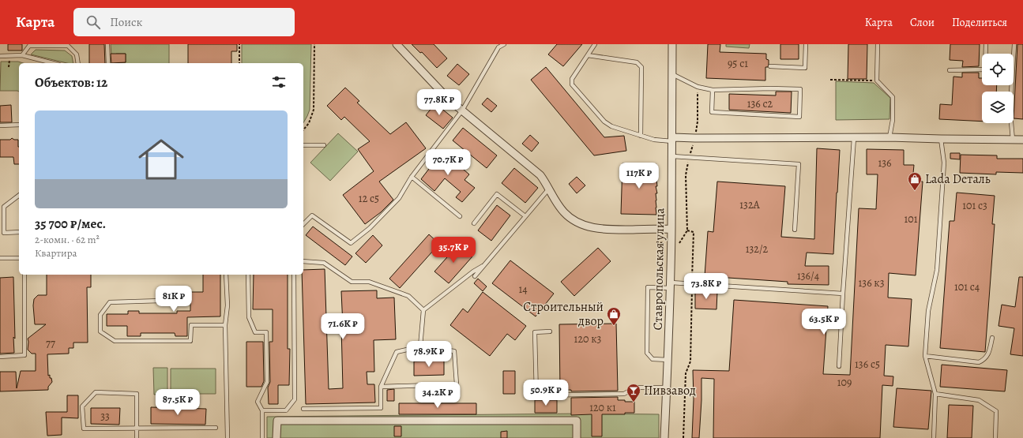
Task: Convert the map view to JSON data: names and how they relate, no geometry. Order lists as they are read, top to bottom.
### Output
{
  "streets": {
    "street": ["Ставропольская улица"]
  },
  "places": {
    "shop": ["Lada Dеталь", "Строительный двор"],
    "bar": ["Пивзавод"]
  },
  "house_numbers": [
    "95 с1",
    "136 с2",
    "136",
    "12 с5",
    "132А",
    "101 с3",
    "101",
    "132/2",
    "136/4",
    "136 к3",
    "101 с4",
    "14",
    "120 к3",
    "77",
    "136 с5",
    "109",
    "120 к1",
    "33"
  ],
  "page": {
    "header": "Карта",
    "search": "Поиск",
    "nav": ["Карта", "Слои", "Поделиться"],
    "heading": "Объектов: 12",
    "price": [
      "77.8K ₽",
      "70.7K ₽",
      "117K ₽",
      "35.7K ₽",
      "73.8K ₽",
      "81K ₽",
      "63.5K ₽",
      "71.6K ₽",
      "78.9K ₽",
      "50.9K ₽",
      "34.2K ₽",
      "87.5K ₽"
    ],
    "list": [
      {
        "name": "35 700 ₽/мес.",
        "note": "2-комн. · 62 m² · Квартира"
      }
    ]
  }
}
